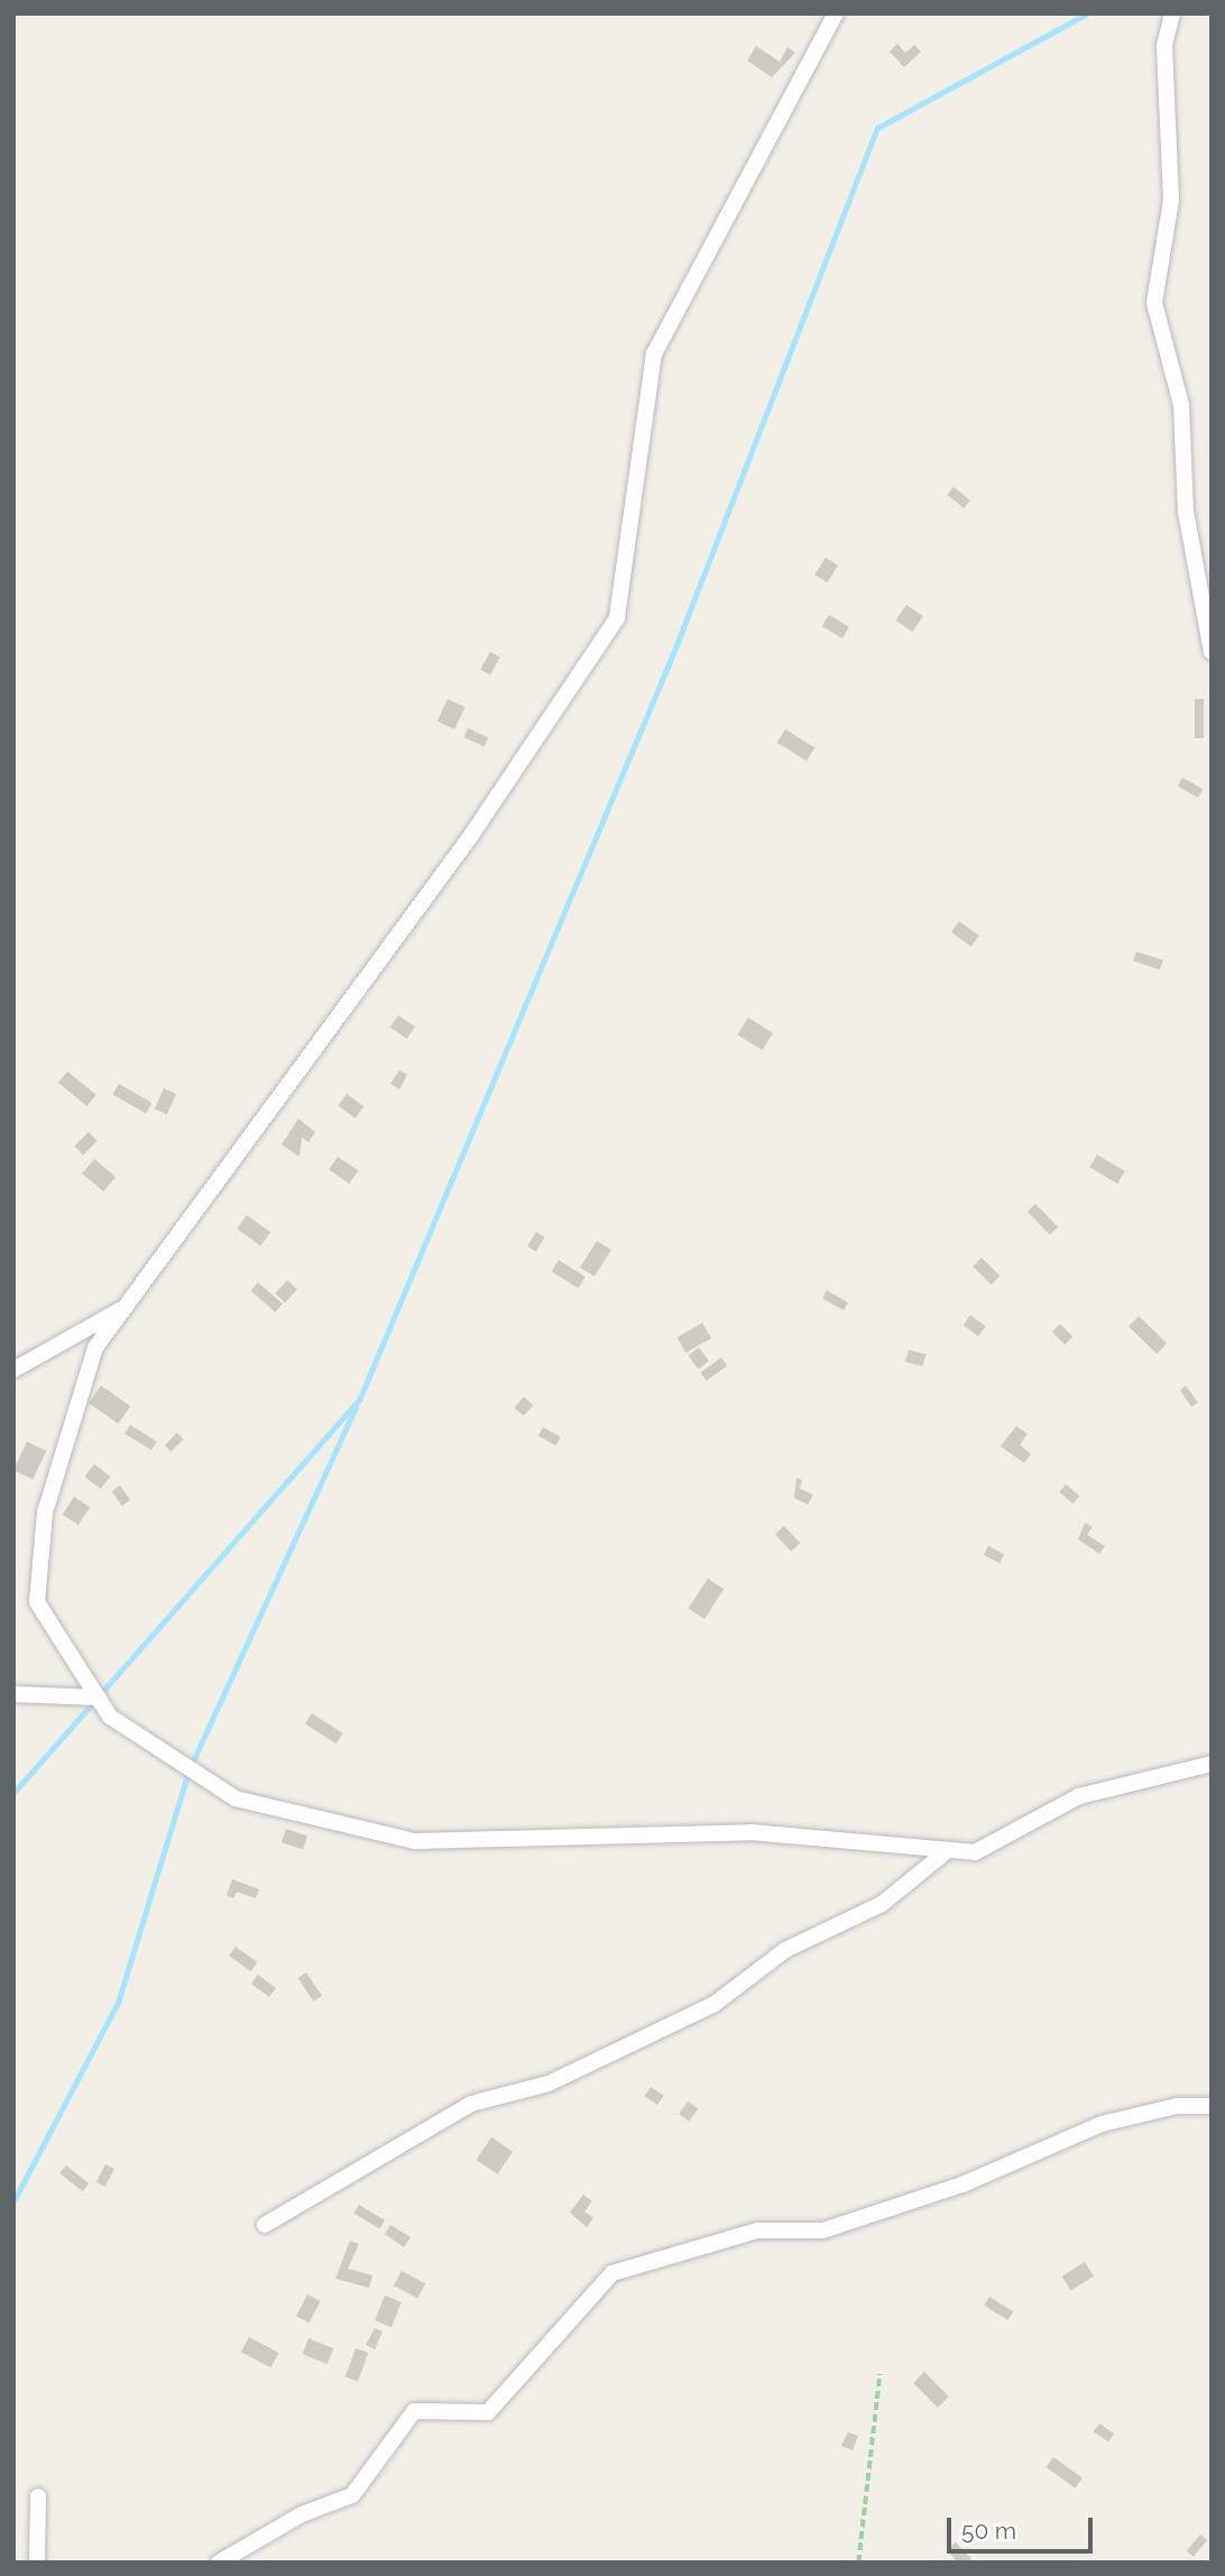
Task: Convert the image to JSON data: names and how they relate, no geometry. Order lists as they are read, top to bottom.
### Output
{
  "scale_bar": "50 m"
}
